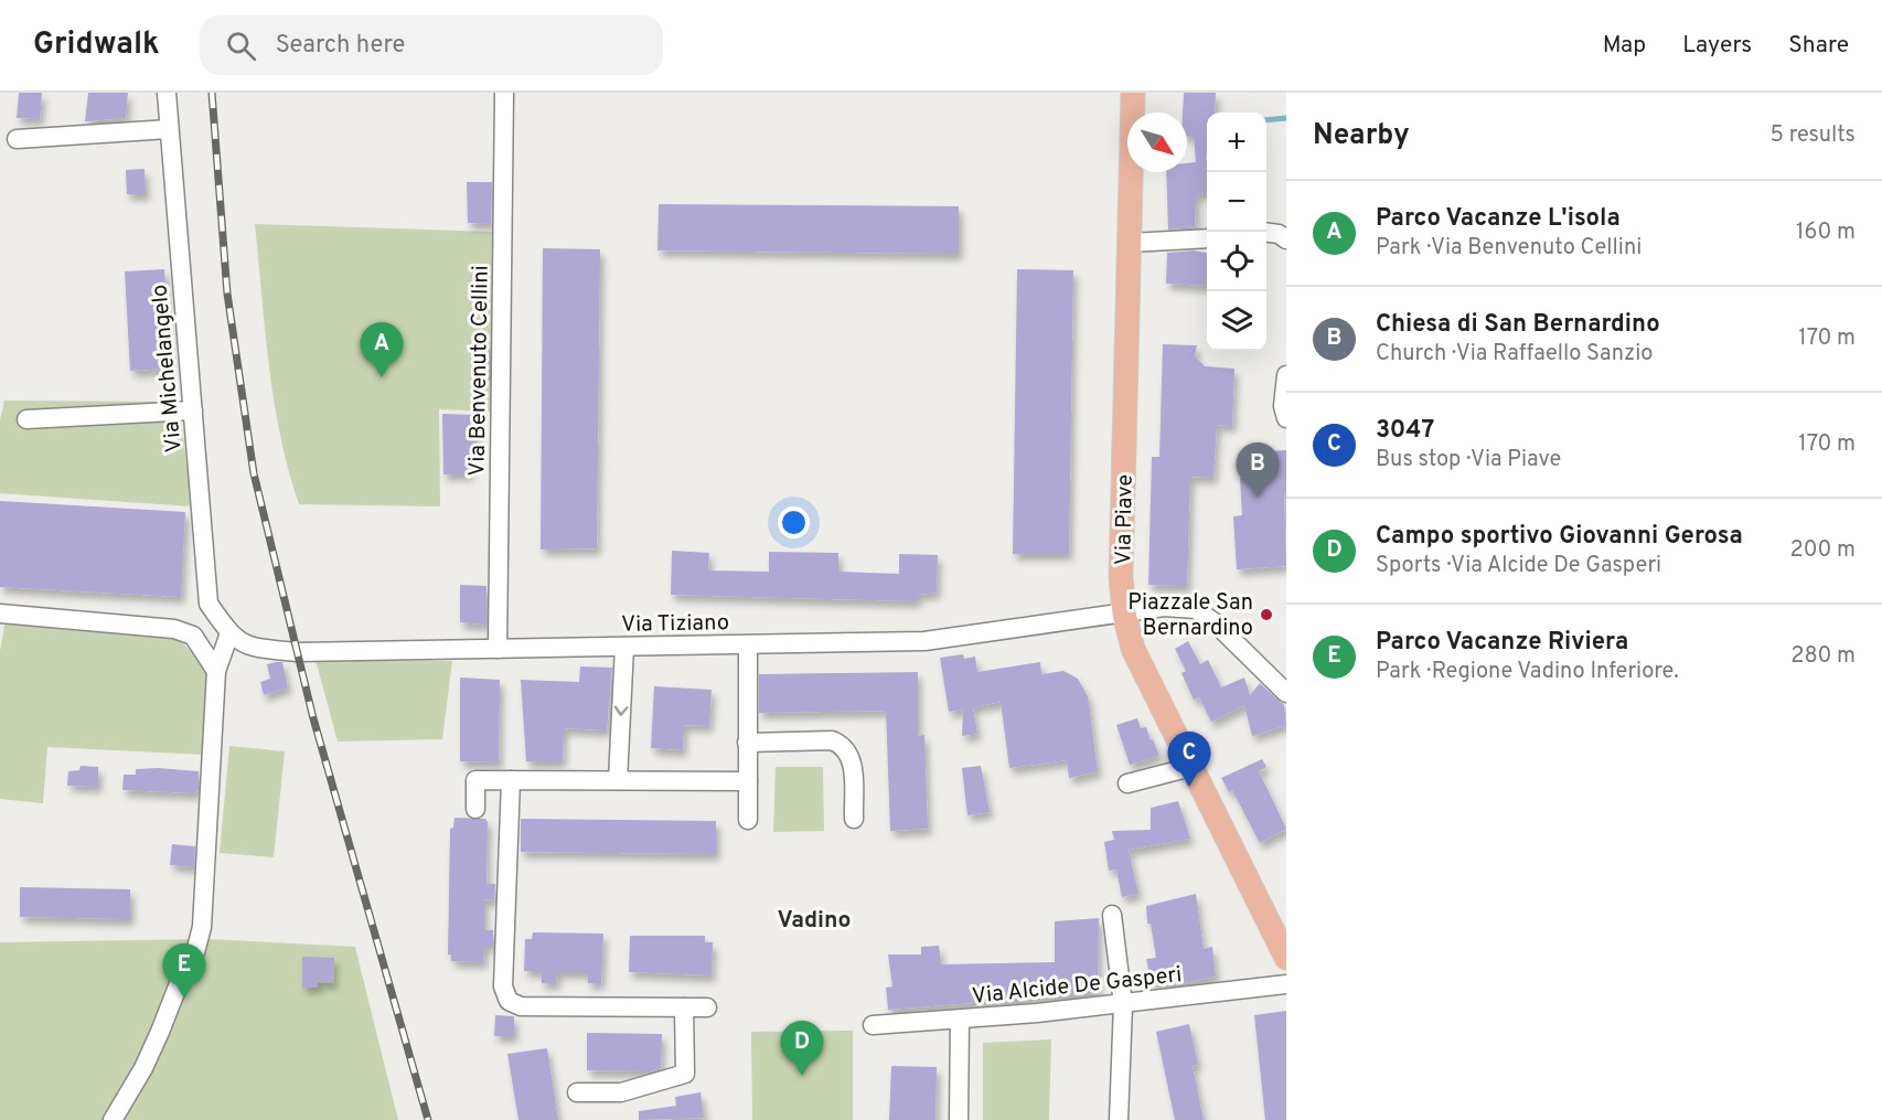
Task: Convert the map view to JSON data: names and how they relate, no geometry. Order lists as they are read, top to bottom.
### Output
{
  "streets": {
    "main road": ["Via Piave"],
    "street": [
      "Via Michelangelo",
      "Via Benvenuto Cellini",
      "Via Tiziano",
      "Via Alcide De Gasperi"
    ]
  },
  "crossings": [
    ["Via Michelangelo", "Via Tiziano"],
    ["Via Benvenuto Cellini", "Via Tiziano"],
    ["Via Piave", "Via Tiziano"]
  ],
  "districts": ["Vadino"],
  "places": ["Piazzale San Bernardino"],
  "north": "bottom right",
  "page": {
    "header": "Gridwalk",
    "search": "Search here",
    "nav": ["Map", "Layers", "Share"],
    "heading": ["Nearby", "5 results"],
    "map_buttons": ["+", "−"],
    "list": [
      {
        "mark": "A",
        "name": "Parco Vacanze L'isola",
        "note": "Park · Via Benvenuto Cellini",
        "value": "160 m"
      },
      {
        "mark": "B",
        "name": "Chiesa di San Bernardino",
        "note": "Church · Via Raffaello Sanzio",
        "value": "170 m"
      },
      {
        "mark": "C",
        "name": "3047",
        "note": "Bus stop · Via Piave",
        "value": "170 m"
      },
      {
        "mark": "D",
        "name": "Campo sportivo Giovanni Gerosa",
        "note": "Sports · Via Alcide De Gasperi",
        "value": "200 m"
      },
      {
        "mark": "E",
        "name": "Parco Vacanze Riviera",
        "note": "Park · Regione Vadino Inferiore.",
        "value": "280 m"
      }
    ],
    "pins": [
      "A",
      "B",
      "C",
      "E",
      "D"
    ]
  }
}
